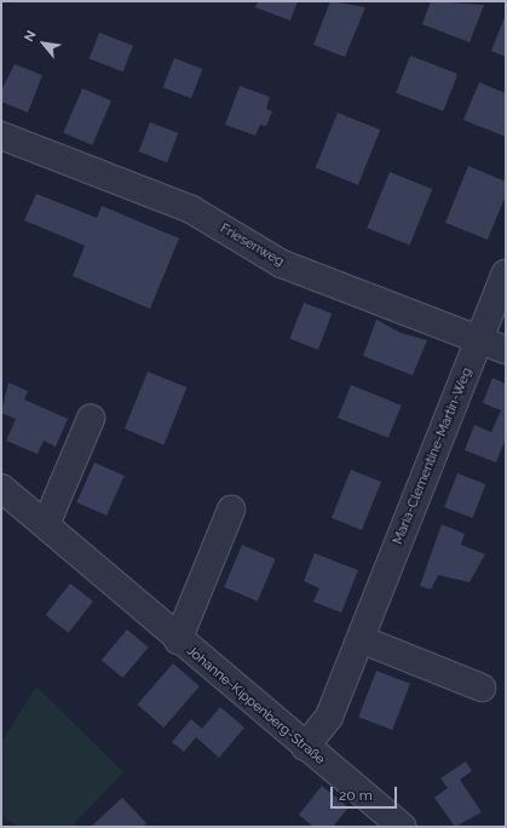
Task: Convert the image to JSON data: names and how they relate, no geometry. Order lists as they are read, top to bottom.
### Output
{
  "streets": {
    "street": ["Friesenweg", "Maria-Clementine-Martin-Weg", "Johanne-Kippenberg-Straße"]
  },
  "crossings": [
    ["Friesenweg", "Maria-Clementine-Martin-Weg"],
    ["Maria-Clementine-Martin-Weg", "Johanne-Kippenberg-Straße"]
  ],
  "scale_bar": "20 m",
  "north": "top left"
}
